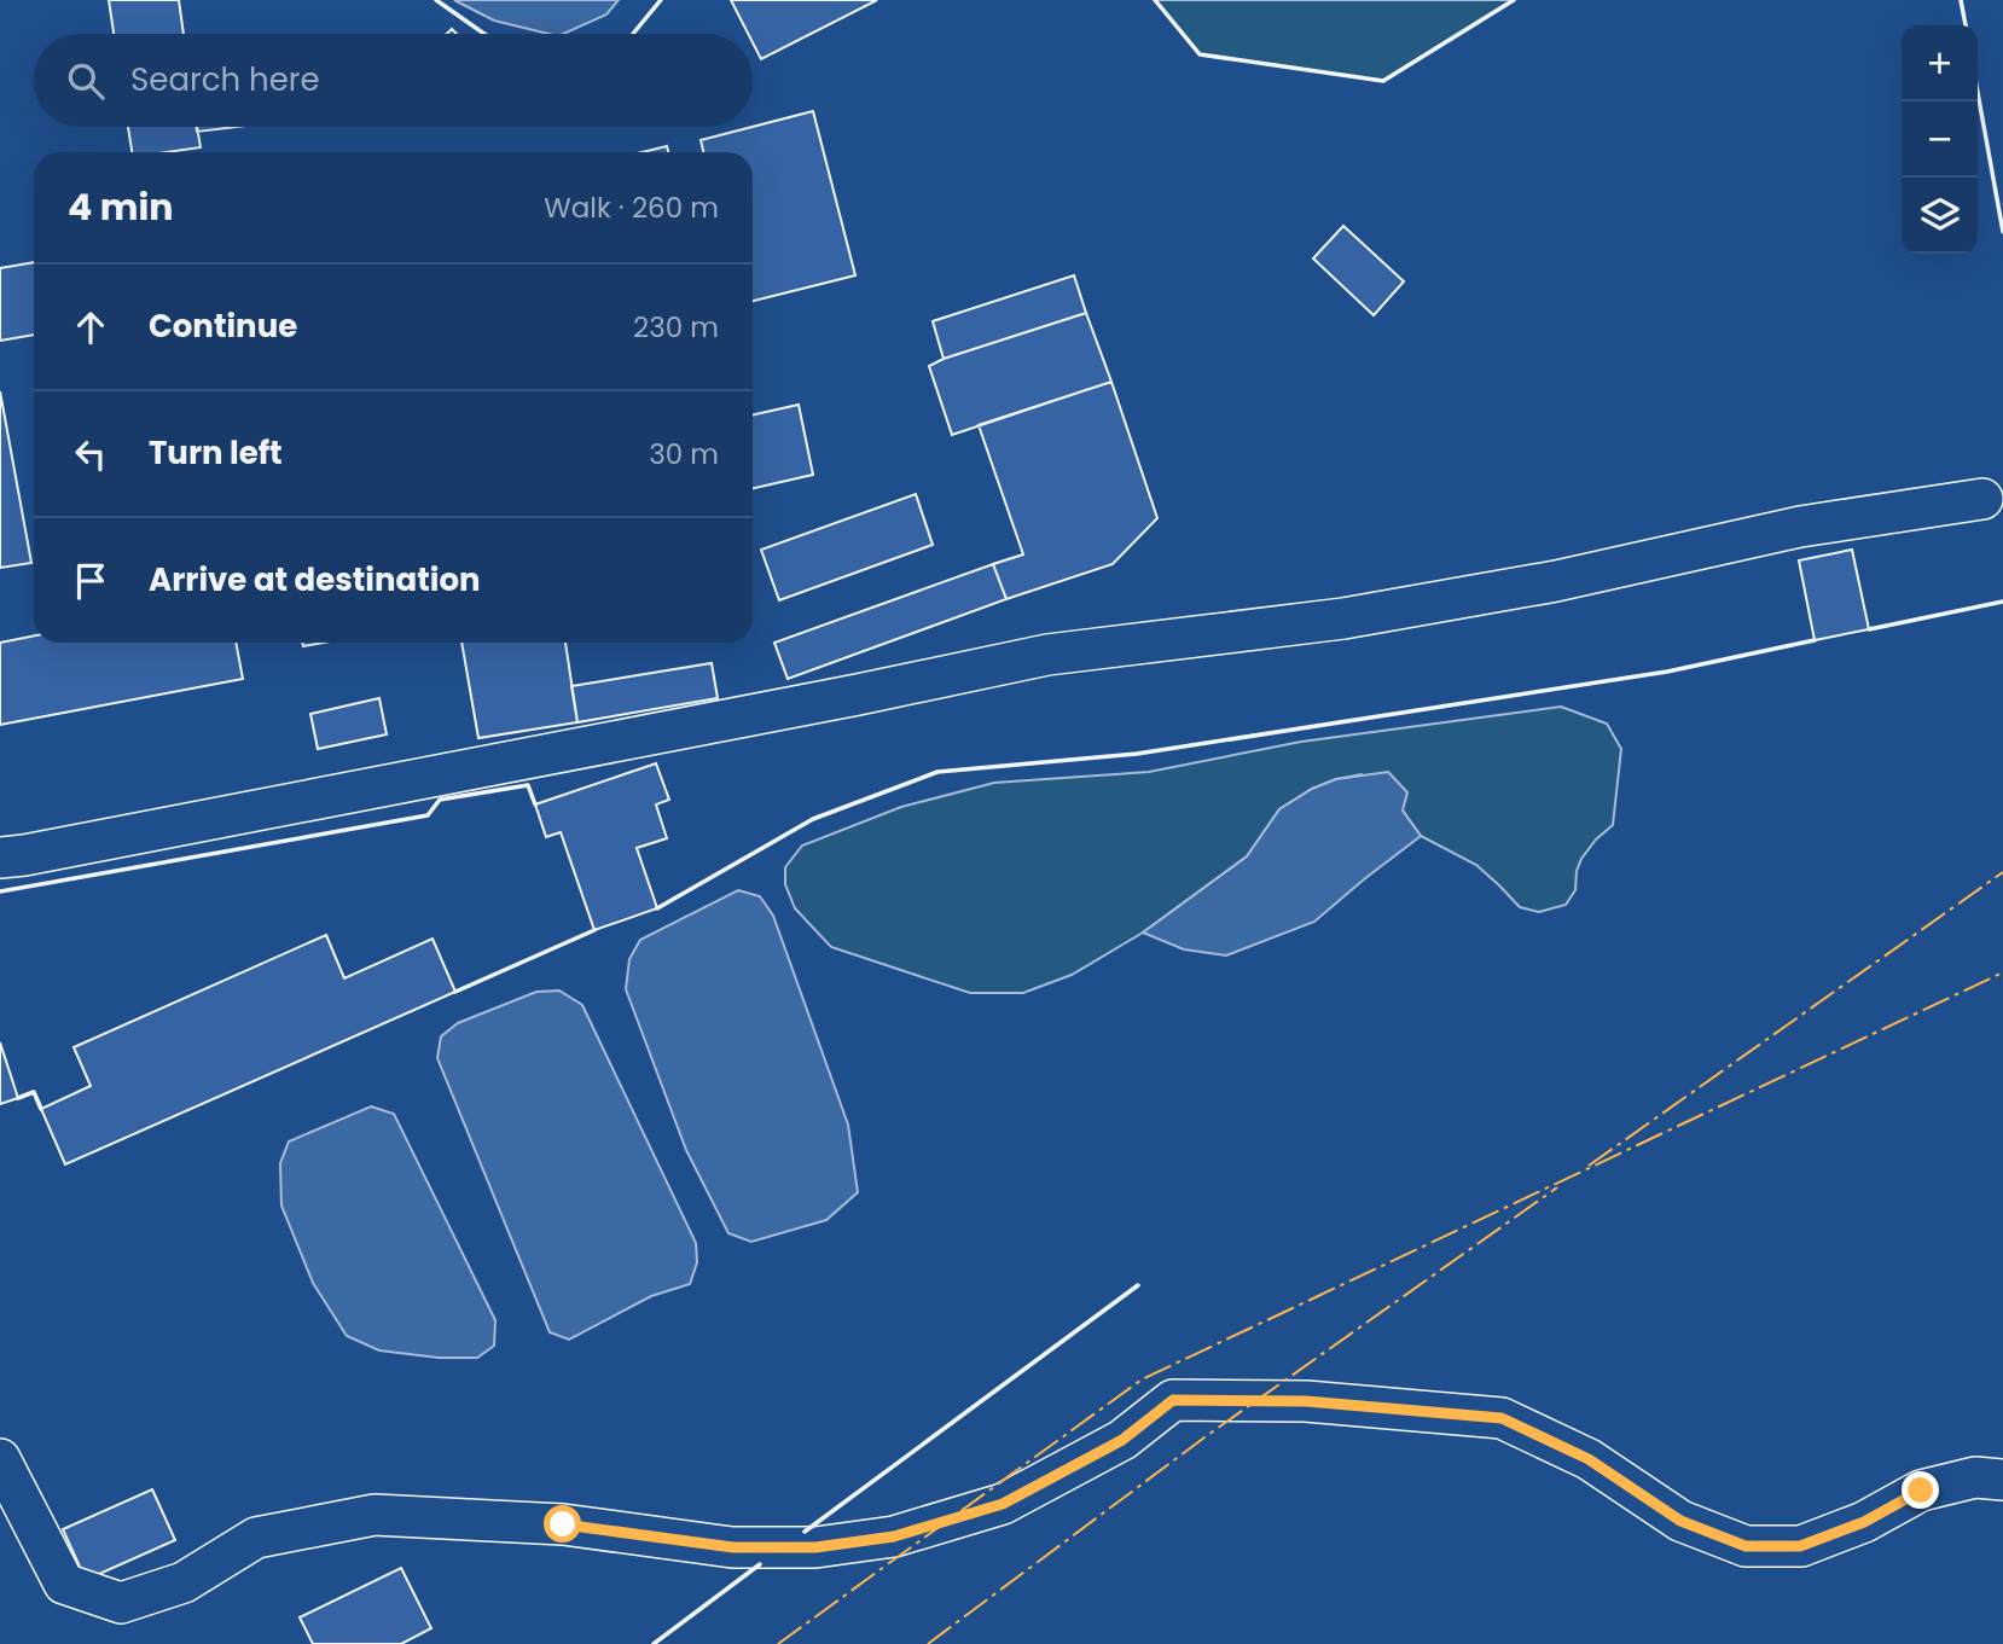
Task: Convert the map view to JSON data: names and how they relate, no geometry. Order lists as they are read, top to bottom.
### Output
{
  "page": {
    "map_buttons": ["+", "−"],
    "search": "Search here",
    "heading": ["4 min", "Walk · 260 m"],
    "list": [
      ["Continue", "230 m"],
      ["Turn left", "30 m"],
      "Arrive at destination"
    ]
  }
}
